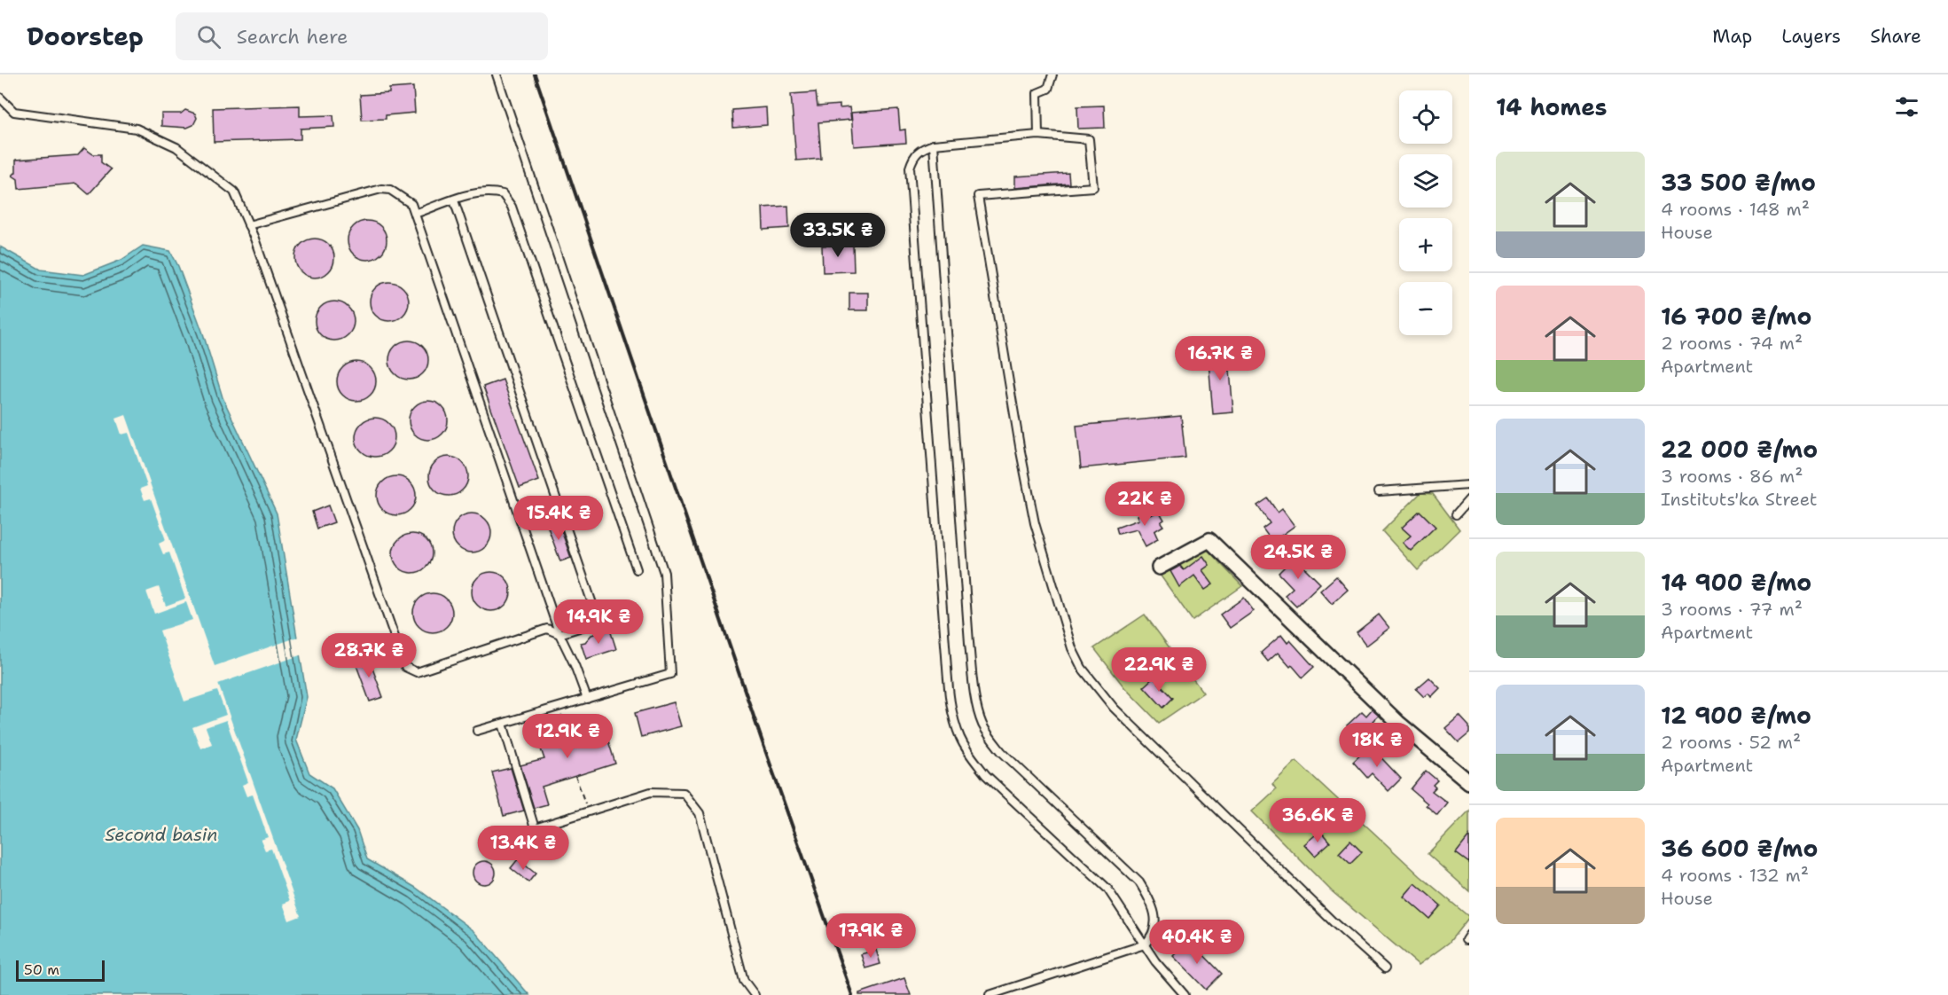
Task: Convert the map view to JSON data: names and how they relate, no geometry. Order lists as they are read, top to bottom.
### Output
{
  "water": ["Second basin"],
  "scale_bar": "50 m",
  "page": {
    "header": "Doorstep",
    "search": "Search here",
    "nav": ["Map", "Layers", "Share"],
    "heading": "14 homes",
    "map_buttons": ["+", "−"],
    "list": [
      {
        "name": "33 500 ₴/mo",
        "note": "4 rooms · 148 m² · House"
      },
      {
        "name": "16 700 ₴/mo",
        "note": "2 rooms · 74 m² · Apartment"
      },
      {
        "name": "22 000 ₴/mo",
        "note": "3 rooms · 86 m² · Instituts'ka Street"
      },
      {
        "name": "14 900 ₴/mo",
        "note": "3 rooms · 77 m² · Apartment"
      },
      {
        "name": "12 900 ₴/mo",
        "note": "2 rooms · 52 m² · Apartment"
      },
      {
        "name": "36 600 ₴/mo",
        "note": "4 rooms · 132 m² · House"
      }
    ],
    "price": [
      "33.5K ₴",
      "16.7K ₴",
      "22K ₴",
      "15.4K ₴",
      "24.5K ₴",
      "14.9K ₴",
      "28.7K ₴",
      "22.9K ₴",
      "12.9K ₴",
      "18K ₴",
      "36.6K ₴",
      "13.4K ₴",
      "17.9K ₴",
      "40.4K ₴"
    ],
    "scale": "50 m"
  }
}
